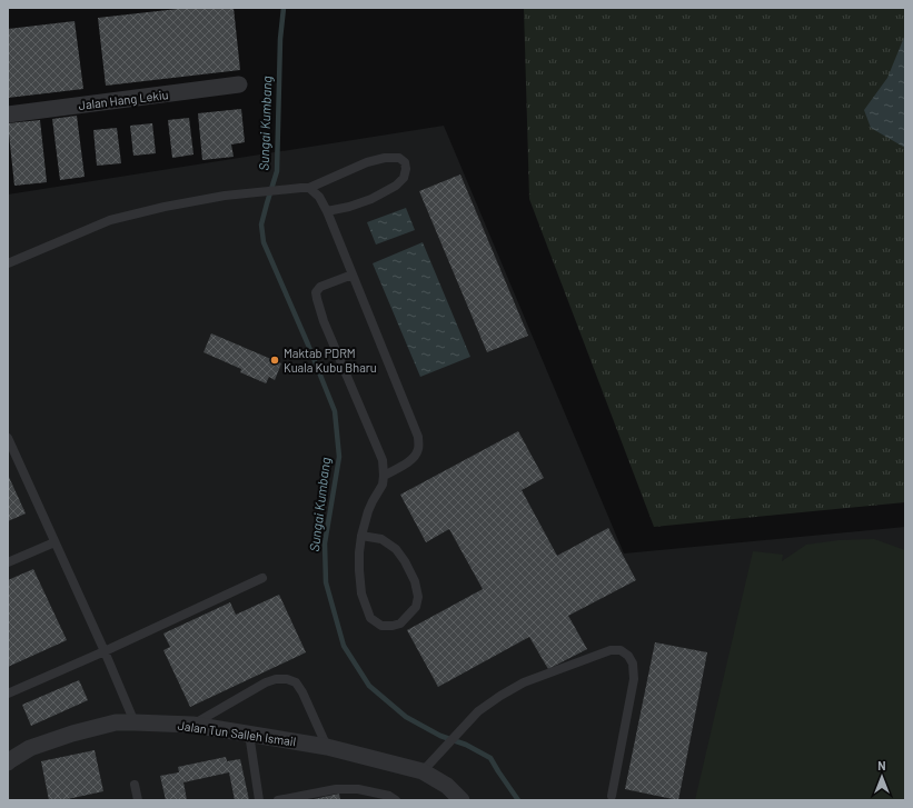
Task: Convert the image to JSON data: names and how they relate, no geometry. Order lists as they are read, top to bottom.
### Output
{
  "streets": {
    "street": ["Jalan Hang Lekiu", "Jalan Tun Salleh Ismail"]
  },
  "water": ["Sungai Kumbang"],
  "places": ["Maktab PDRM Kuala Kubu Bharu"],
  "north": "top"
}
